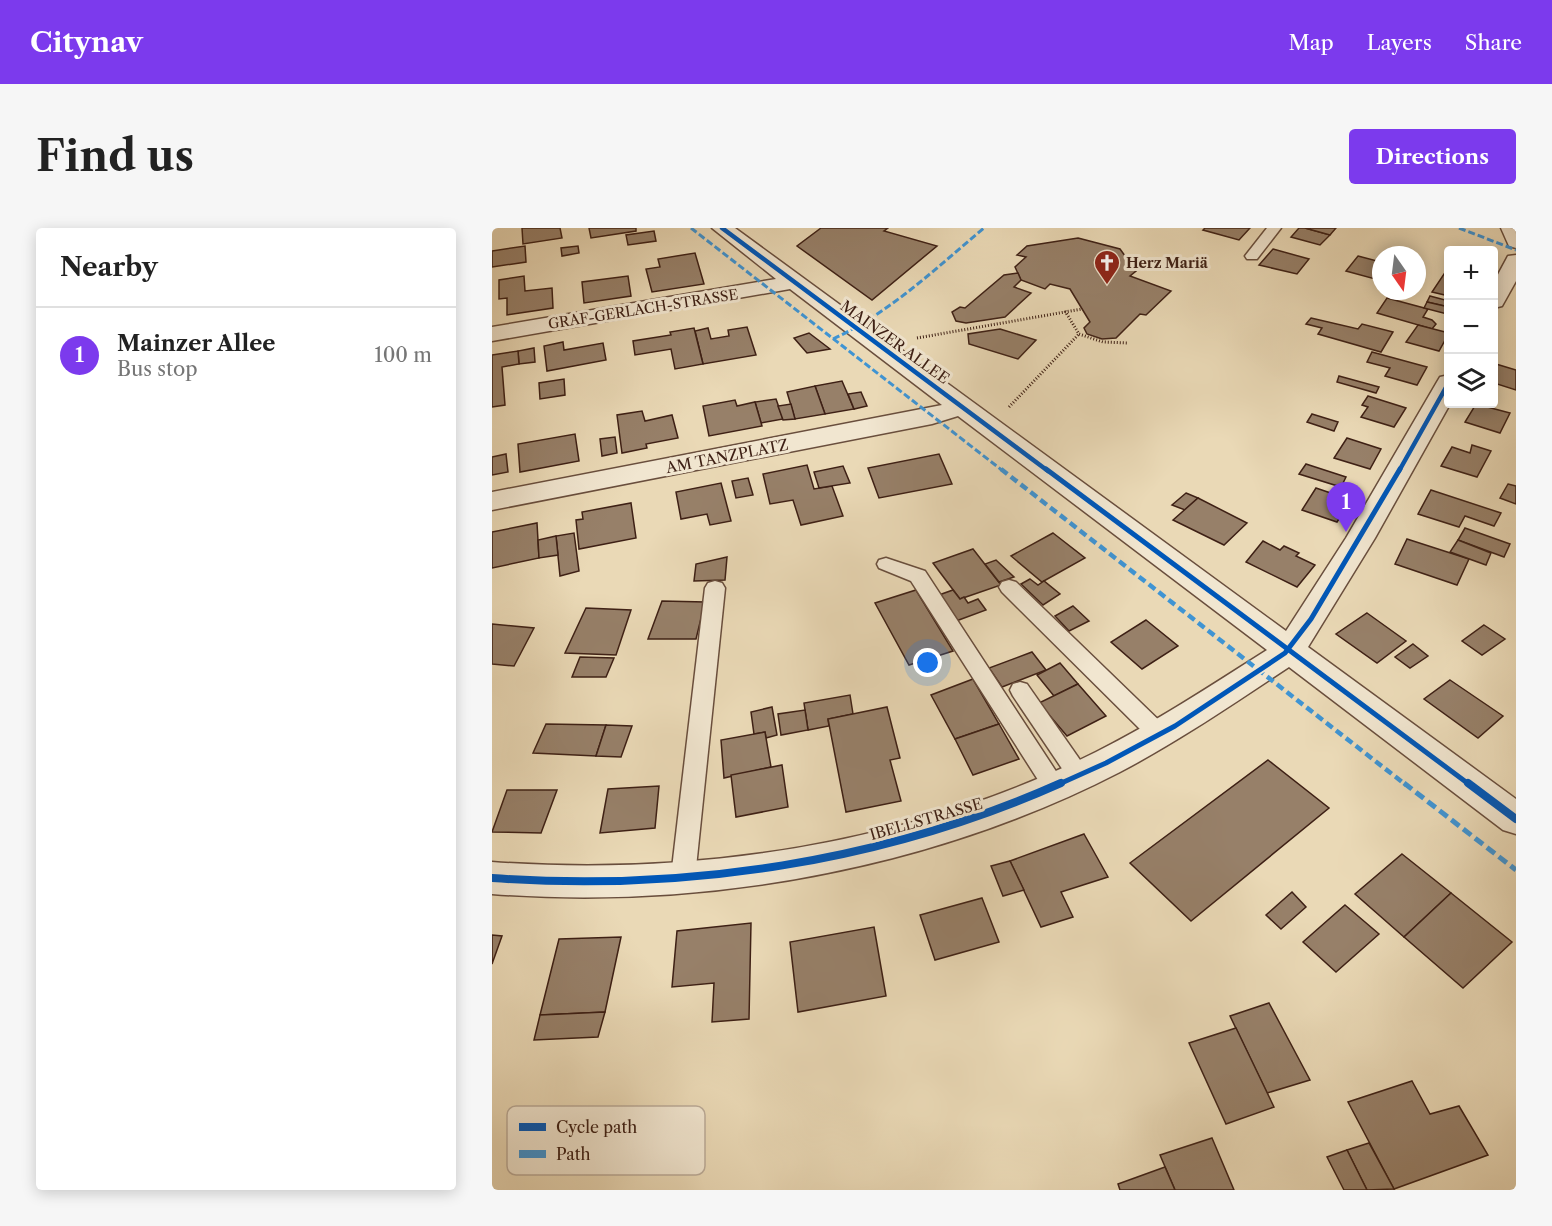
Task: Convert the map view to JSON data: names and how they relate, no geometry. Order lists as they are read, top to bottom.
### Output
{
  "streets": {
    "street": [
      "GRAF-GERLACH-STRASSE",
      "MAINZER ALLEE",
      "AM TANZPLATZ",
      "IBELLSTRASSE"
    ]
  },
  "crossings": [
    ["GRAF-GERLACH-STRASSE", "MAINZER ALLEE"],
    ["MAINZER ALLEE", "AM TANZPLATZ"],
    ["MAINZER ALLEE", "IBELLSTRASSE"]
  ],
  "places": {
    "church": ["Herz Mariä"]
  },
  "legend": ["Cycle path", "Path"],
  "north": "bottom",
  "page": {
    "header": "Citynav",
    "nav": ["Map", "Layers", "Share"],
    "buttons": "Directions",
    "title": "Find us",
    "heading": "Nearby",
    "map_buttons": ["+", "−"],
    "list": [
      {
        "mark": "1",
        "name": "Mainzer Allee",
        "note": "Bus stop",
        "value": "100 m"
      }
    ],
    "pins": "1"
  }
}
